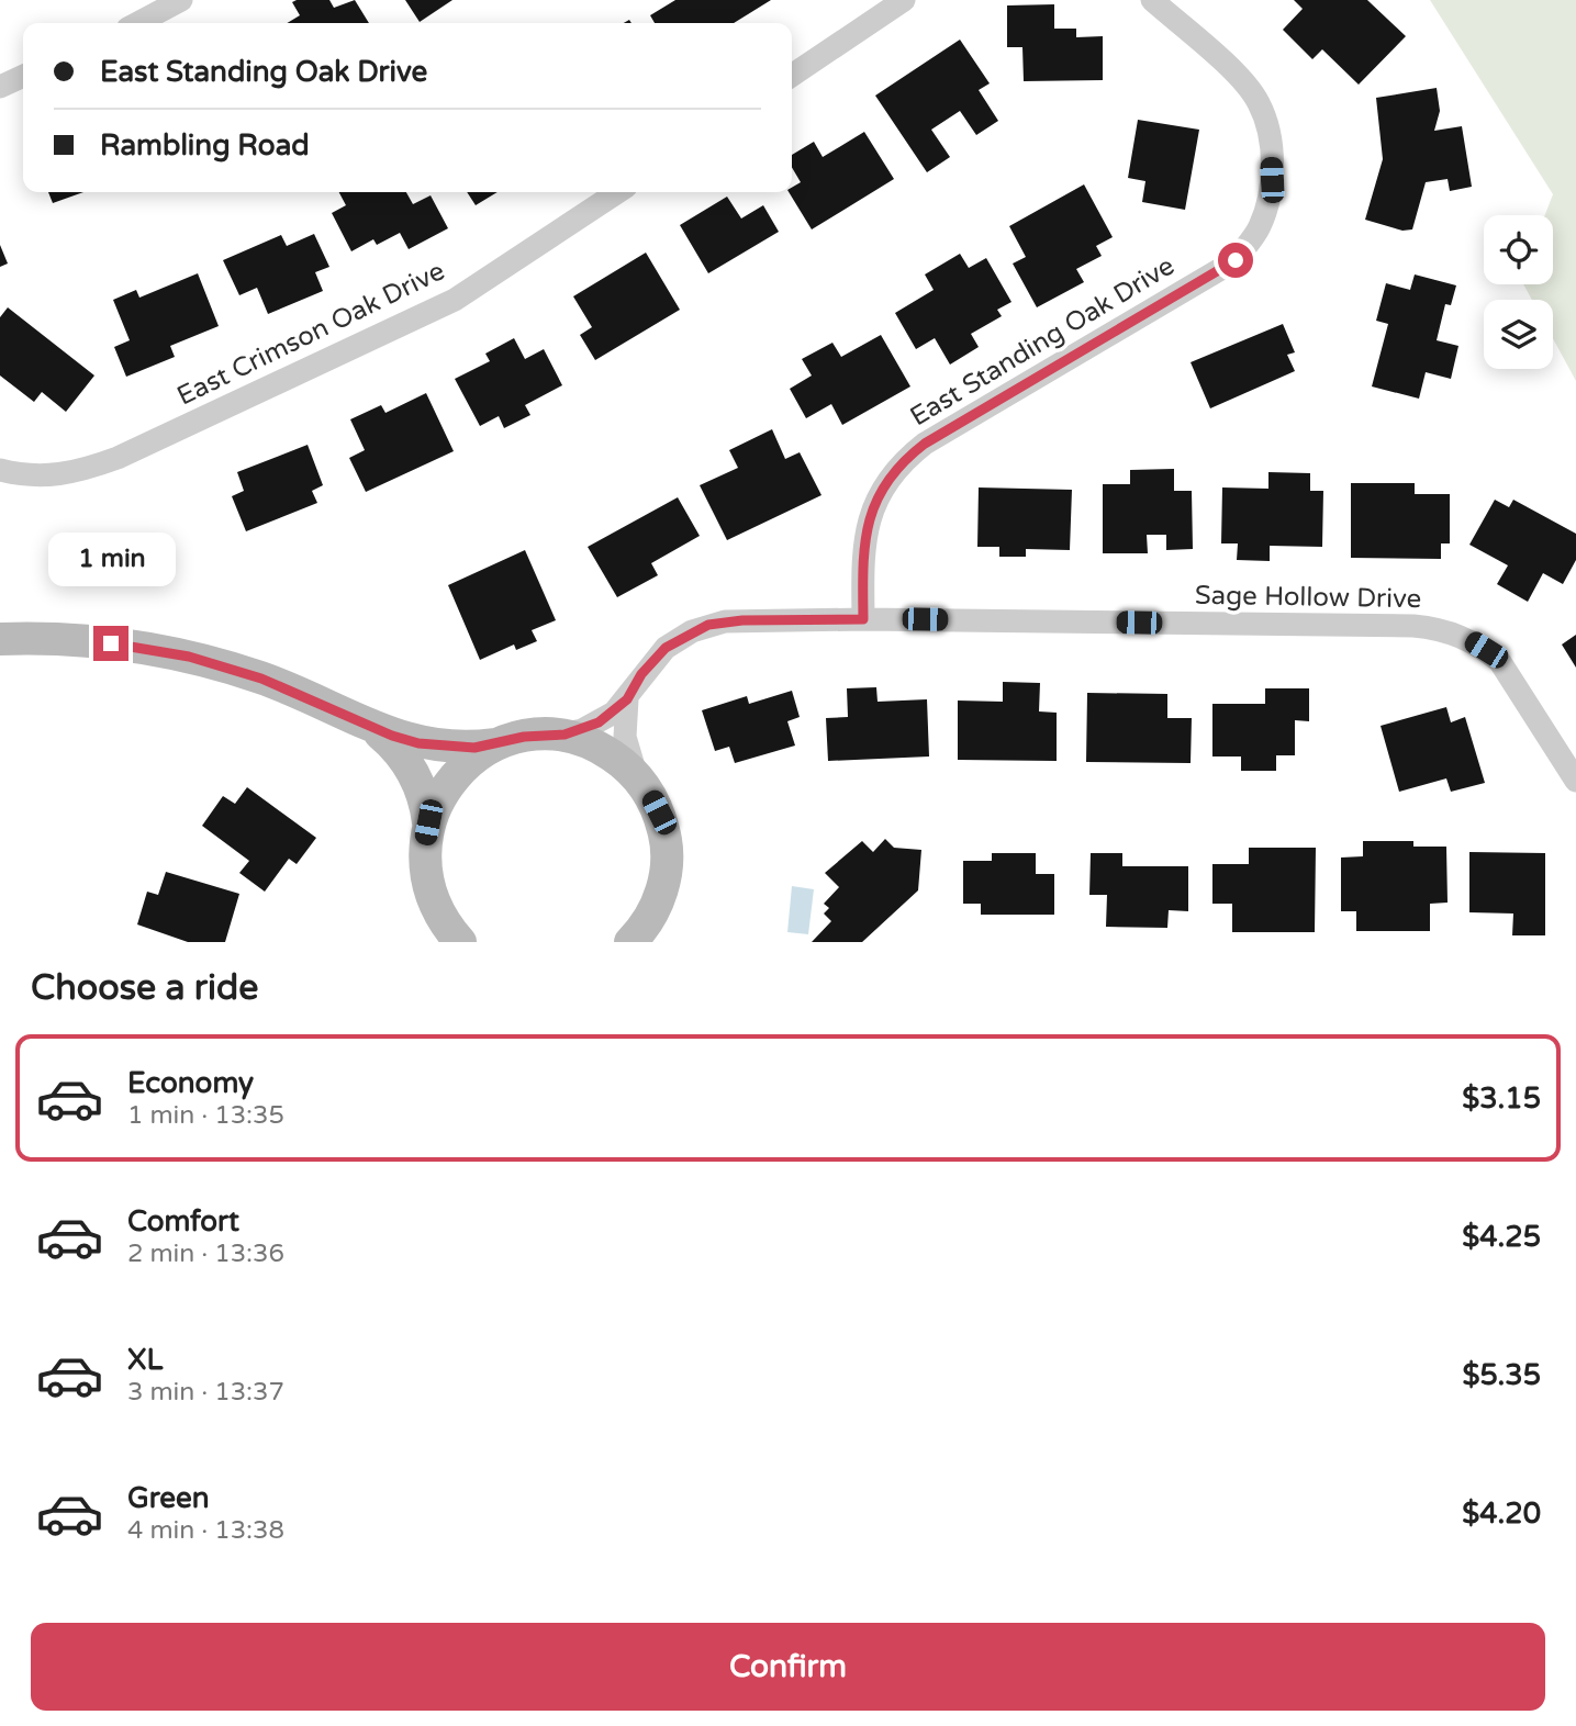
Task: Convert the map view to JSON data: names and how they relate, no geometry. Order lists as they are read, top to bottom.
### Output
{
  "streets": {
    "street": ["East Crimson Oak Drive", "East Standing Oak Drive", "Sage Hollow Drive"]
  },
  "crossings": [
    ["East Standing Oak Drive", "Sage Hollow Drive"]
  ],
  "page": {
    "banner": ["East Standing Oak Drive", "Rambling Road"],
    "bubble": "1 min",
    "heading": "Choose a ride",
    "list": [
      {
        "name": "Economy",
        "note": "1 min · 13:35",
        "value": "$3.15"
      },
      {
        "name": "Comfort",
        "note": "2 min · 13:36",
        "value": "$4.25"
      },
      {
        "name": "XL",
        "note": "3 min · 13:37",
        "value": "$5.35"
      },
      {
        "name": "Green",
        "note": "4 min · 13:38",
        "value": "$4.20"
      }
    ],
    "buttons": "Confirm"
  }
}
